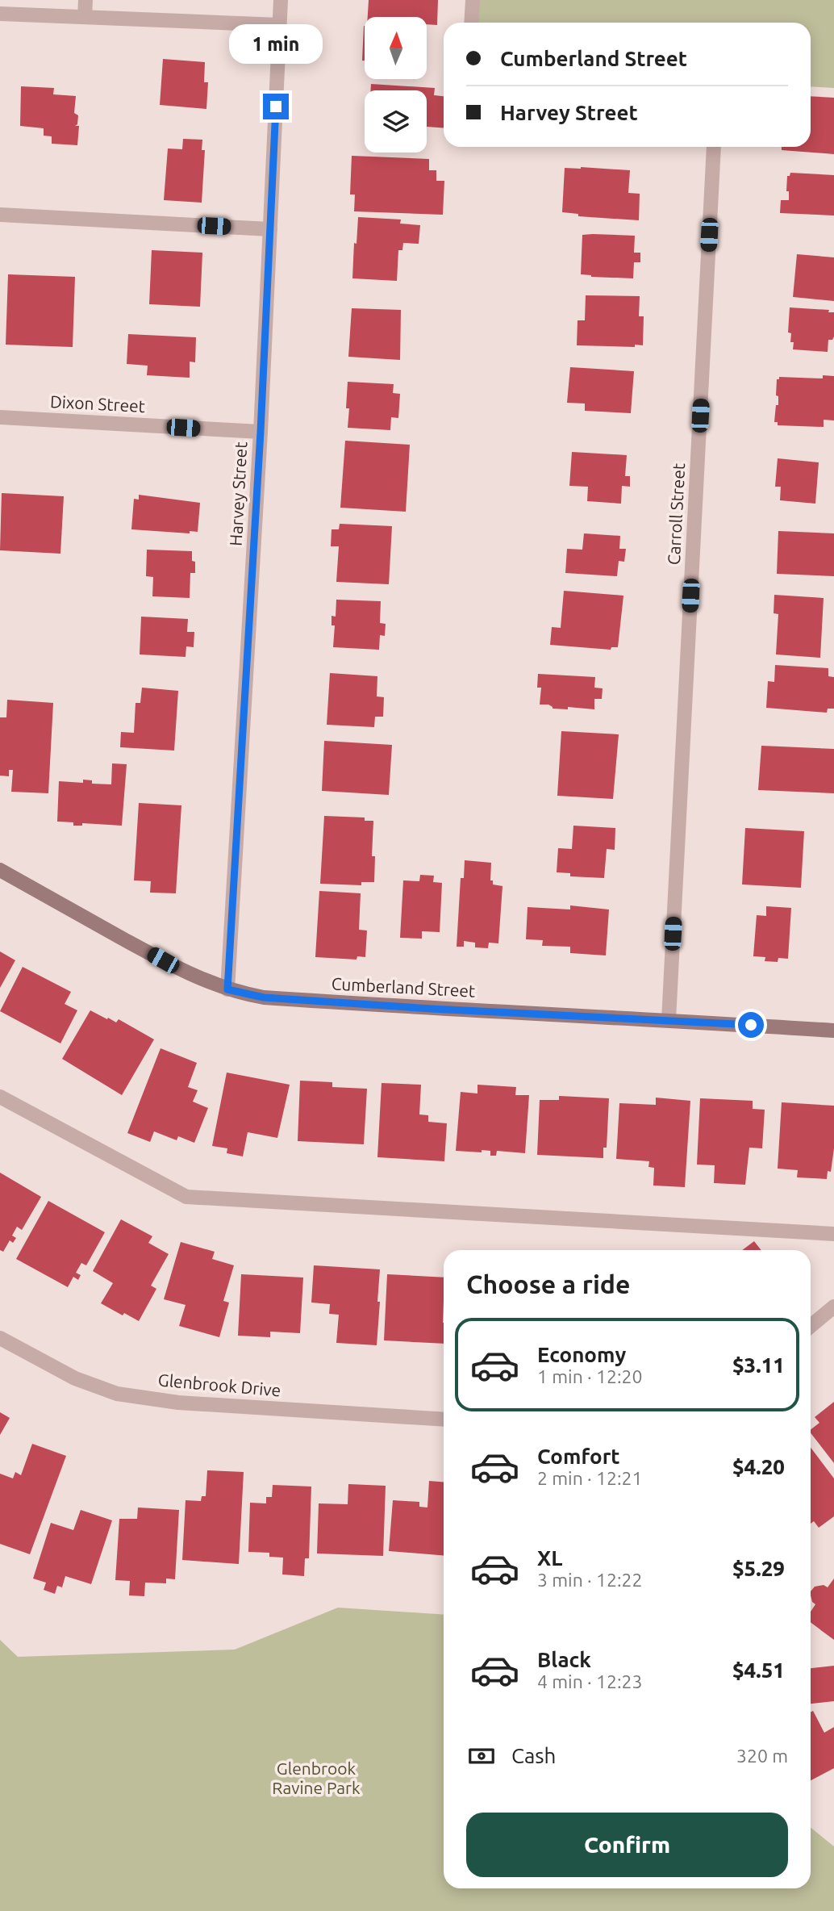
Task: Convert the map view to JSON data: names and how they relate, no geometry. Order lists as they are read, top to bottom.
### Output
{
  "streets": {
    "street": [
      "Dixon Street",
      "Harvey Street",
      "Carroll Street",
      "Cumberland Street",
      "Glenbrook Drive"
    ]
  },
  "crossings": [
    ["Dixon Street", "Harvey Street"],
    ["Harvey Street", "Cumberland Street"],
    ["Carroll Street", "Cumberland Street"]
  ],
  "parks": ["Glenbrook Ravine Park"],
  "north": "top",
  "page": {
    "banner": ["Cumberland Street", "Harvey Street"],
    "bubble": "1 min",
    "heading": "Choose a ride",
    "list": [
      {
        "name": "Economy",
        "note": "1 min · 12:20",
        "value": "$3.11"
      },
      {
        "name": "Comfort",
        "note": "2 min · 12:21",
        "value": "$4.20"
      },
      {
        "name": "XL",
        "note": "3 min · 12:22",
        "value": "$5.29"
      },
      {
        "name": "Black",
        "note": "4 min · 12:23",
        "value": "$4.51"
      }
    ],
    "pay": ["Cash", "320 m"],
    "buttons": "Confirm"
  }
}
